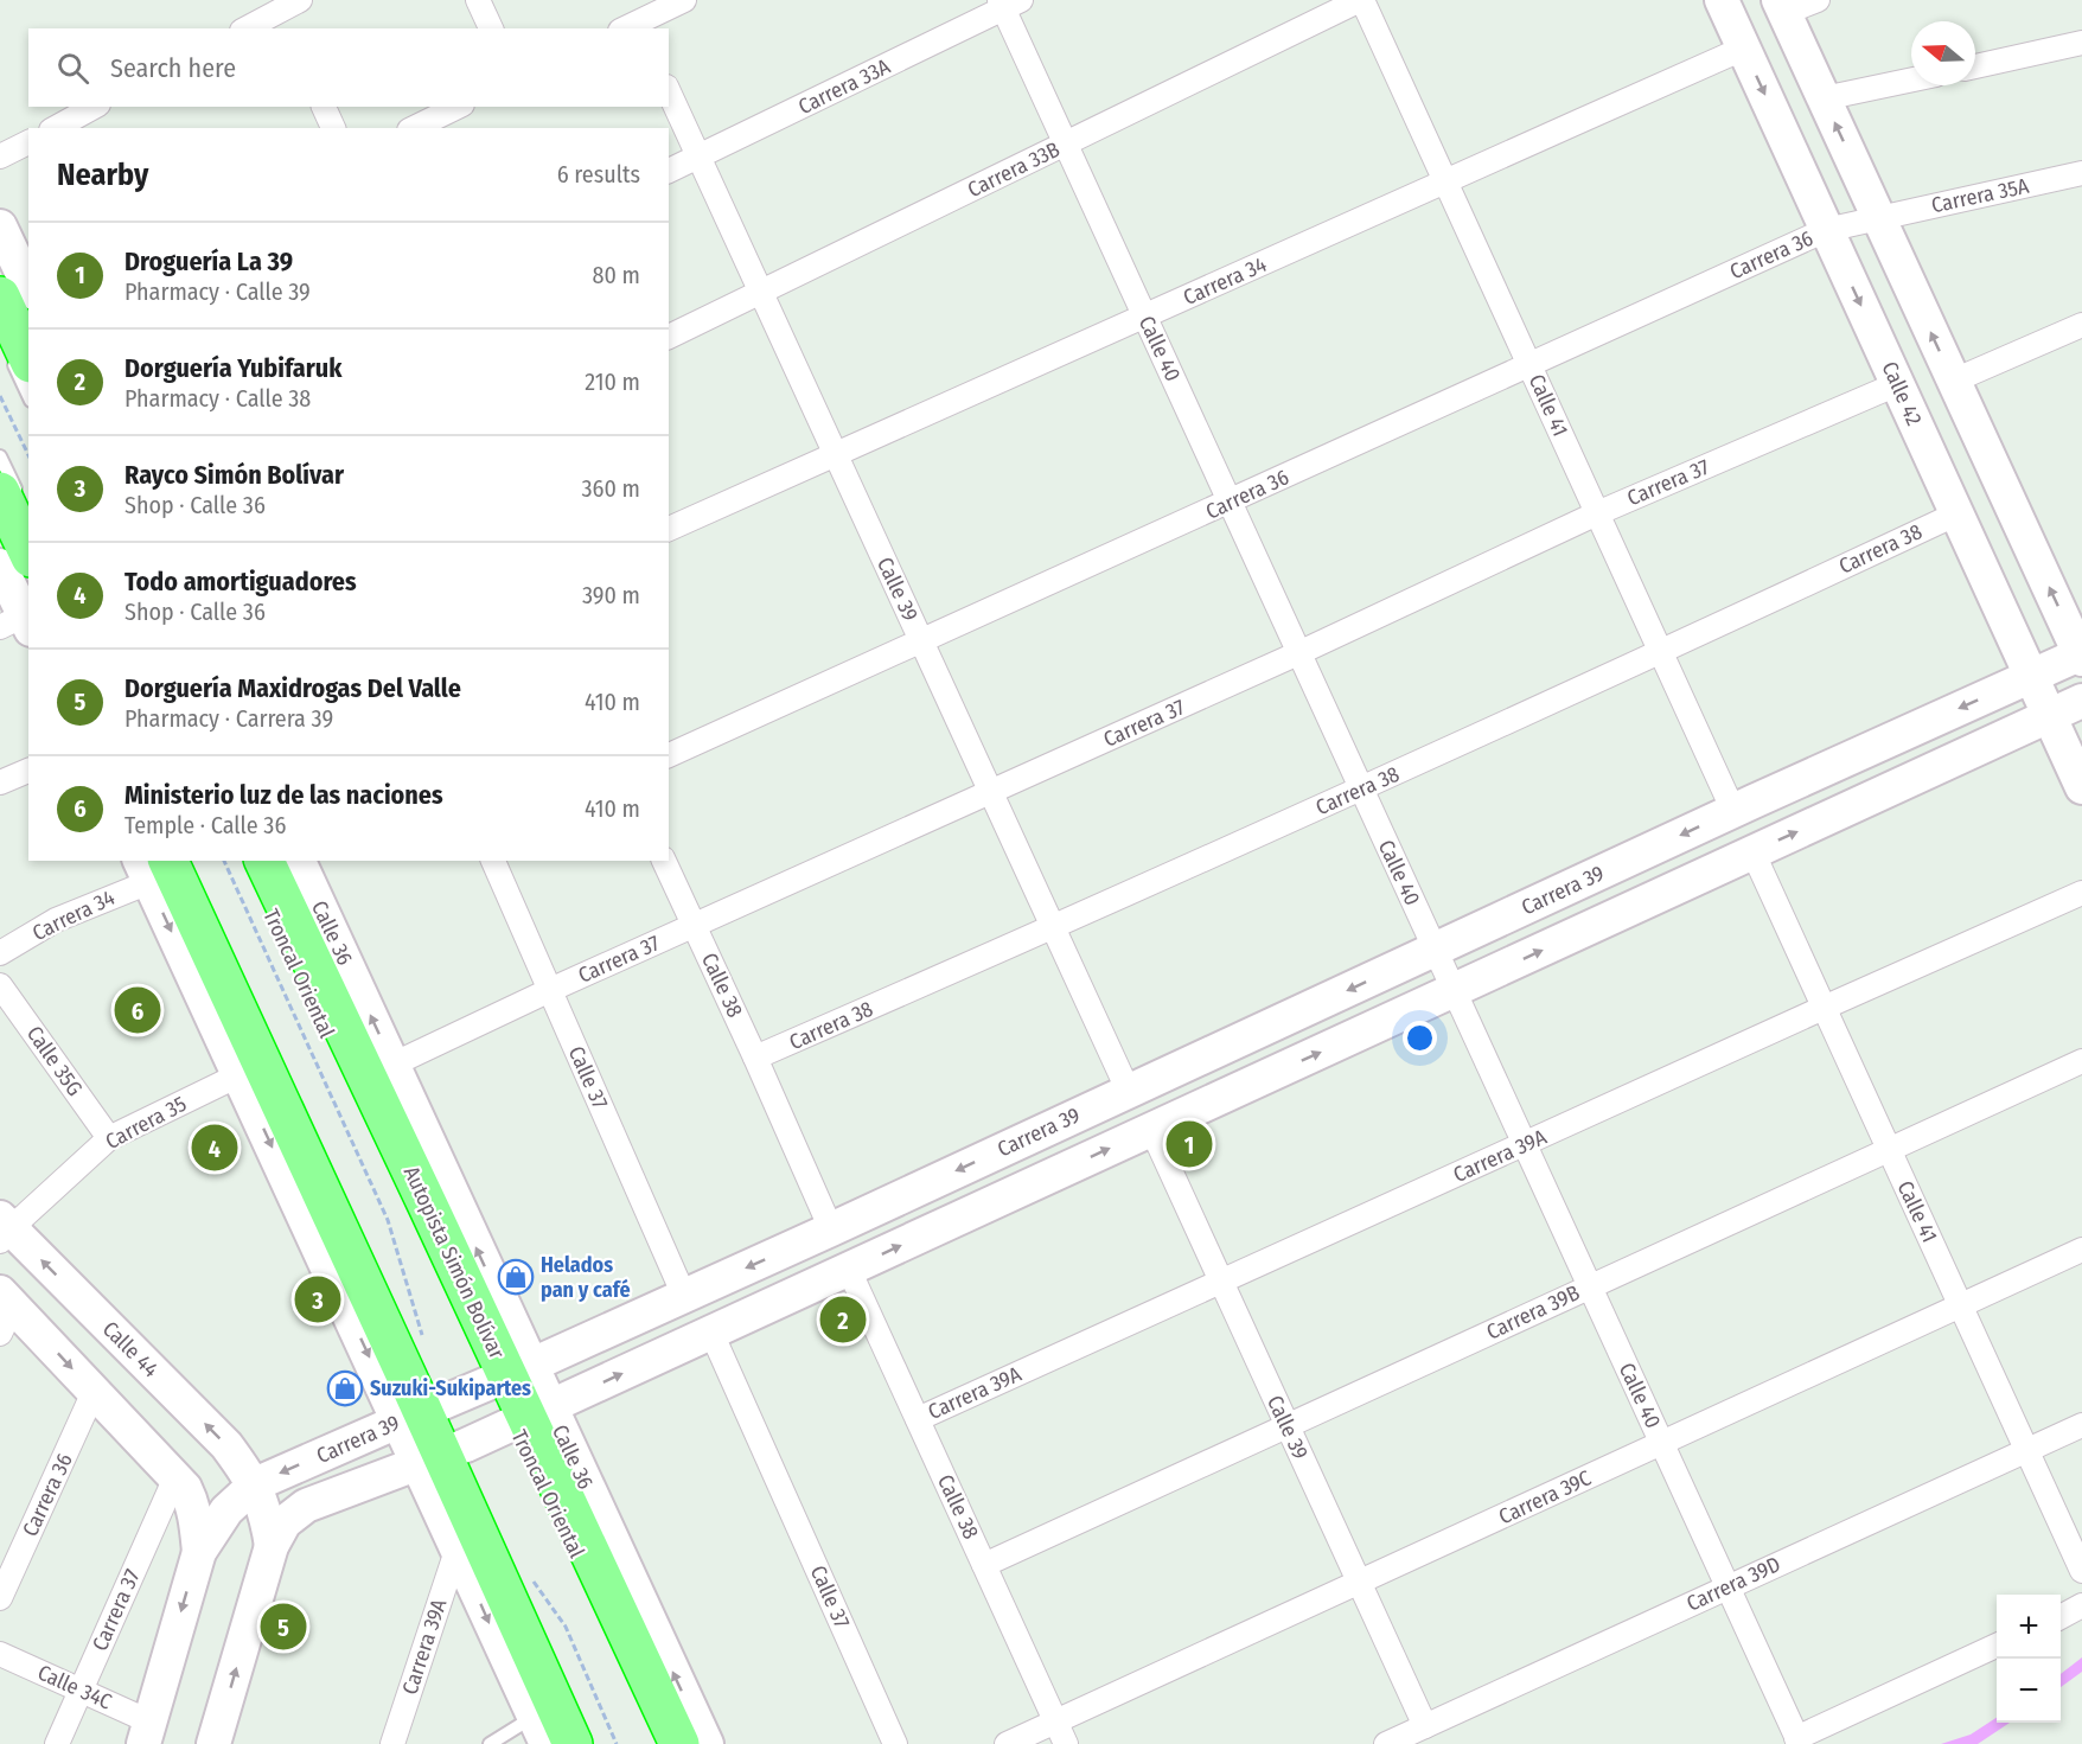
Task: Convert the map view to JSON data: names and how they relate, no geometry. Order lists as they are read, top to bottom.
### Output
{
  "streets": {
    "highway": ["Autopista Simón Bolívar"],
    "main road": [
      "Calle 42",
      "Carrera 39",
      "Calle 36",
      "Calle 44"
    ],
    "street": [
      "Carrera 33A",
      "Carrera 33B",
      "Carrera 35A",
      "Carrera 36",
      "Carrera 34",
      "Calle 40",
      "Calle 41",
      "Carrera 37",
      "Carrera 38",
      "Calle 39",
      "Calle 38",
      "Calle 35G",
      "Calle 37",
      "Carrera 35",
      "Carrera 39A",
      "Carrera 39B",
      "Carrera 39C",
      "Carrera 39D",
      "Calle 34C"
    ],
    "lane": ["Troncal Oriental"]
  },
  "crossings": [
    ["Carrera 33A", "Calle 40"],
    ["Carrera 33A", "Calle 39"],
    ["Carrera 33B", "Calle 40"],
    ["Carrera 33B", "Calle 41"],
    ["Carrera 33B", "Calle 39"],
    ["Carrera 36", "Calle 40"],
    ["Carrera 36", "Calle 42"],
    ["Carrera 36", "Calle 41"],
    ["Carrera 36", "Calle 39"],
    ["Carrera 34", "Calle 40"],
    ["Carrera 34", "Calle 42"],
    ["Carrera 34", "Calle 41"],
    ["Carrera 34", "Calle 39"],
    ["Calle 40", "Carrera 37"],
    ["Calle 40", "Carrera 38"],
    ["Calle 40", "Carrera 39"],
    ["Calle 40", "Carrera 39A"],
    ["Calle 40", "Carrera 39B"],
    ["Calle 40", "Carrera 39C"],
    ["Calle 40", "Carrera 39D"],
    ["Calle 42", "Carrera 37"],
    ["Calle 42", "Carrera 38"],
    ["Calle 42", "Carrera 39"],
    ["Calle 41", "Carrera 37"],
    ["Calle 41", "Carrera 38"],
    ["Calle 41", "Carrera 39"],
    ["Calle 41", "Carrera 39A"],
    ["Calle 41", "Carrera 39B"],
    ["Calle 41", "Carrera 39C"],
    ["Calle 41", "Carrera 39D"],
    ["Carrera 37", "Calle 39"],
    ["Carrera 37", "Calle 36"],
    ["Carrera 37", "Calle 38"],
    ["Carrera 37", "Calle 37"],
    ["Carrera 37", "Calle 34C"],
    ["Carrera 38", "Calle 39"],
    ["Carrera 38", "Calle 38"],
    ["Calle 39", "Carrera 39"],
    ["Calle 39", "Carrera 39A"],
    ["Calle 39", "Carrera 39B"],
    ["Calle 39", "Carrera 39C"],
    ["Calle 39", "Carrera 39D"],
    ["Carrera 39", "Calle 38"],
    ["Carrera 39", "Calle 37"],
    ["Carrera 39", "Autopista Simón Bolívar"],
    ["Carrera 39", "Calle 44"],
    ["Carrera 39", "Calle 34C"],
    ["Calle 36", "Autopista Simón Bolívar"],
    ["Calle 38", "Carrera 39A"],
    ["Calle 38", "Carrera 39B"],
    ["Calle 38", "Carrera 39C"],
    ["Calle 35G", "Carrera 35"],
    ["Carrera 35", "Calle 44"]
  ],
  "places": {
    "shop": ["Helados pan y café", "Suzuki-Sukipartes"]
  },
  "north": "left",
  "page": {
    "search": "Search here",
    "heading": ["Nearby", "6 results"],
    "list": [
      {
        "mark": "1",
        "name": "Droguería La 39",
        "note": "Pharmacy · Calle 39",
        "value": "80 m"
      },
      {
        "mark": "2",
        "name": "Dorguería Yubifaruk",
        "note": "Pharmacy · Calle 38",
        "value": "210 m"
      },
      {
        "mark": "3",
        "name": "Rayco Simón Bolívar",
        "note": "Shop · Calle 36",
        "value": "360 m"
      },
      {
        "mark": "4",
        "name": "Todo amortiguadores",
        "note": "Shop · Calle 36",
        "value": "390 m"
      },
      {
        "mark": "5",
        "name": "Dorguería Maxidrogas Del Valle",
        "note": "Pharmacy · Carrera 39",
        "value": "410 m"
      },
      {
        "mark": "6",
        "name": "Ministerio luz de las naciones",
        "note": "Temple · Calle 36",
        "value": "410 m"
      }
    ],
    "pins": [
      "6",
      "1",
      "4",
      "3",
      "2",
      "5"
    ],
    "map_buttons": ["+", "−"]
  }
}
